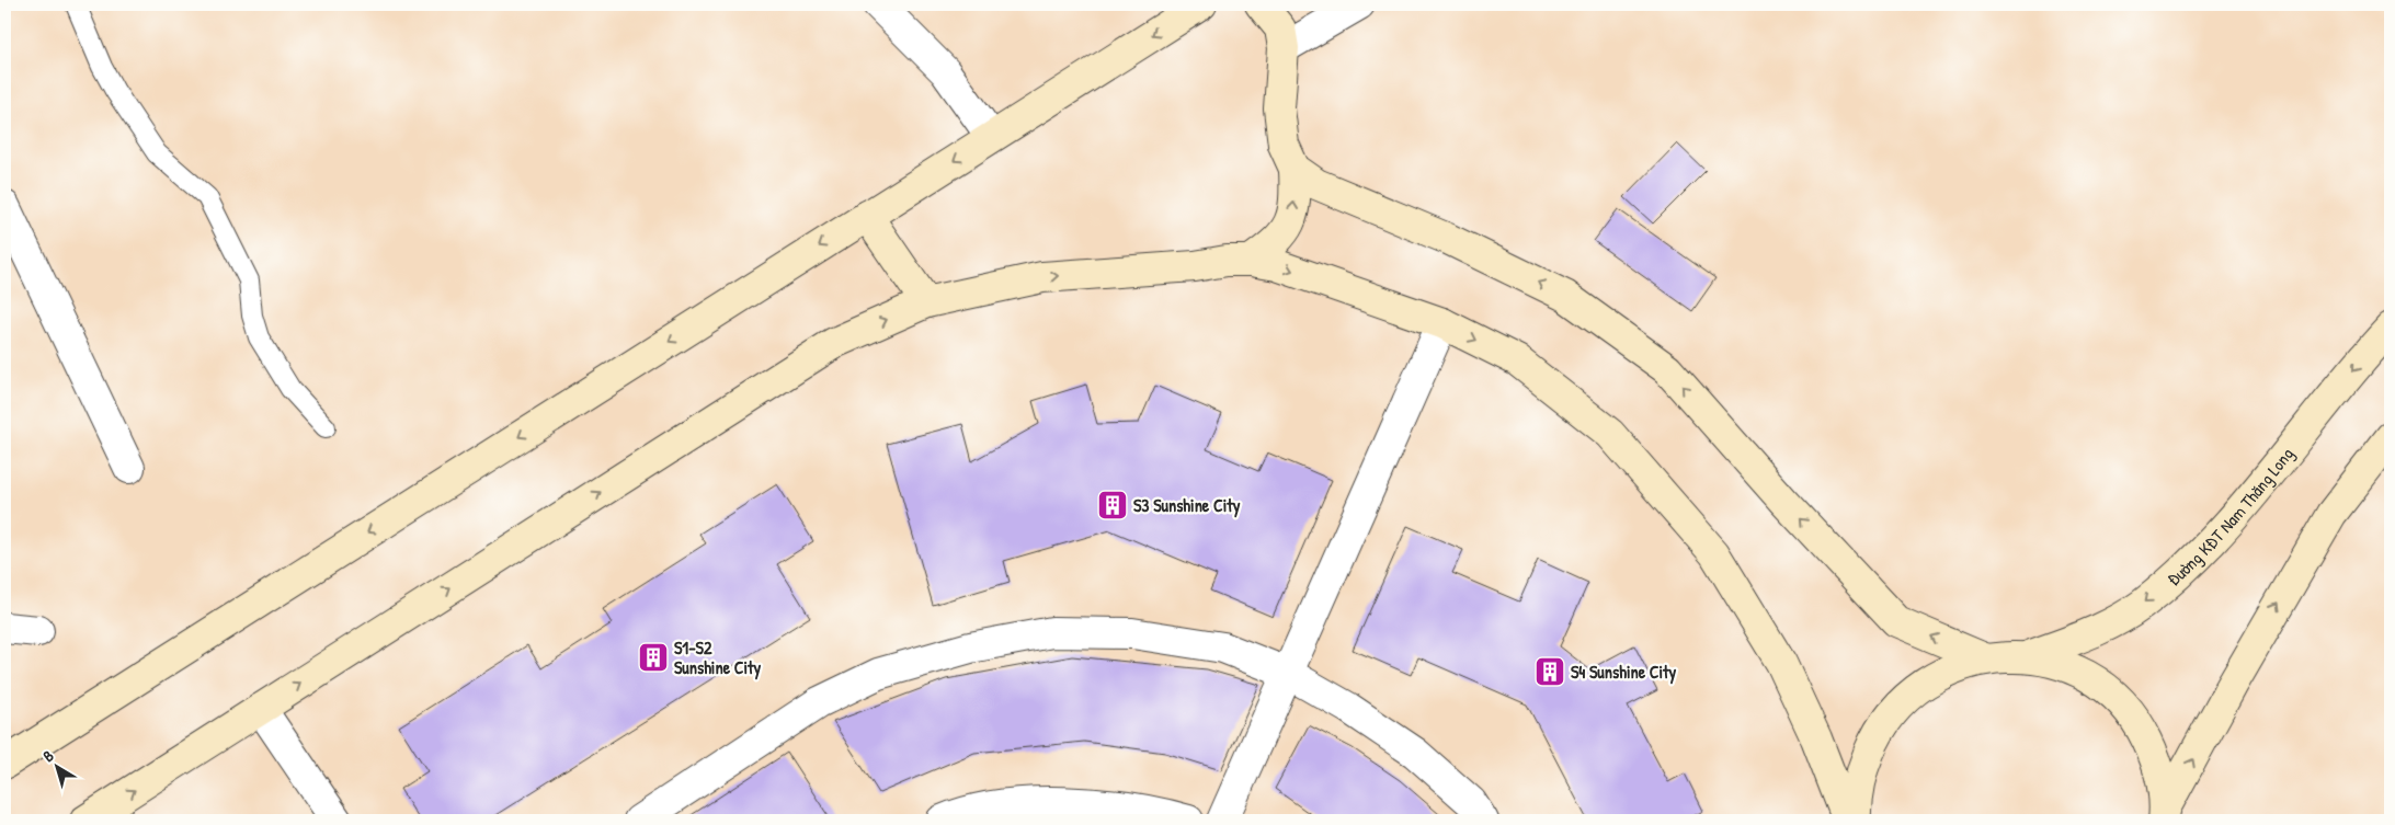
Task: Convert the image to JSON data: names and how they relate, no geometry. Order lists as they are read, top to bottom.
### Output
{
  "streets": {
    "street": ["Đường KĐT Nam Thăng Long"]
  },
  "places": {
    "building": ["S3 Sunshine City", "S1-S2 Sunshine City", "S4 Sunshine City"]
  },
  "north": "top left"
}
